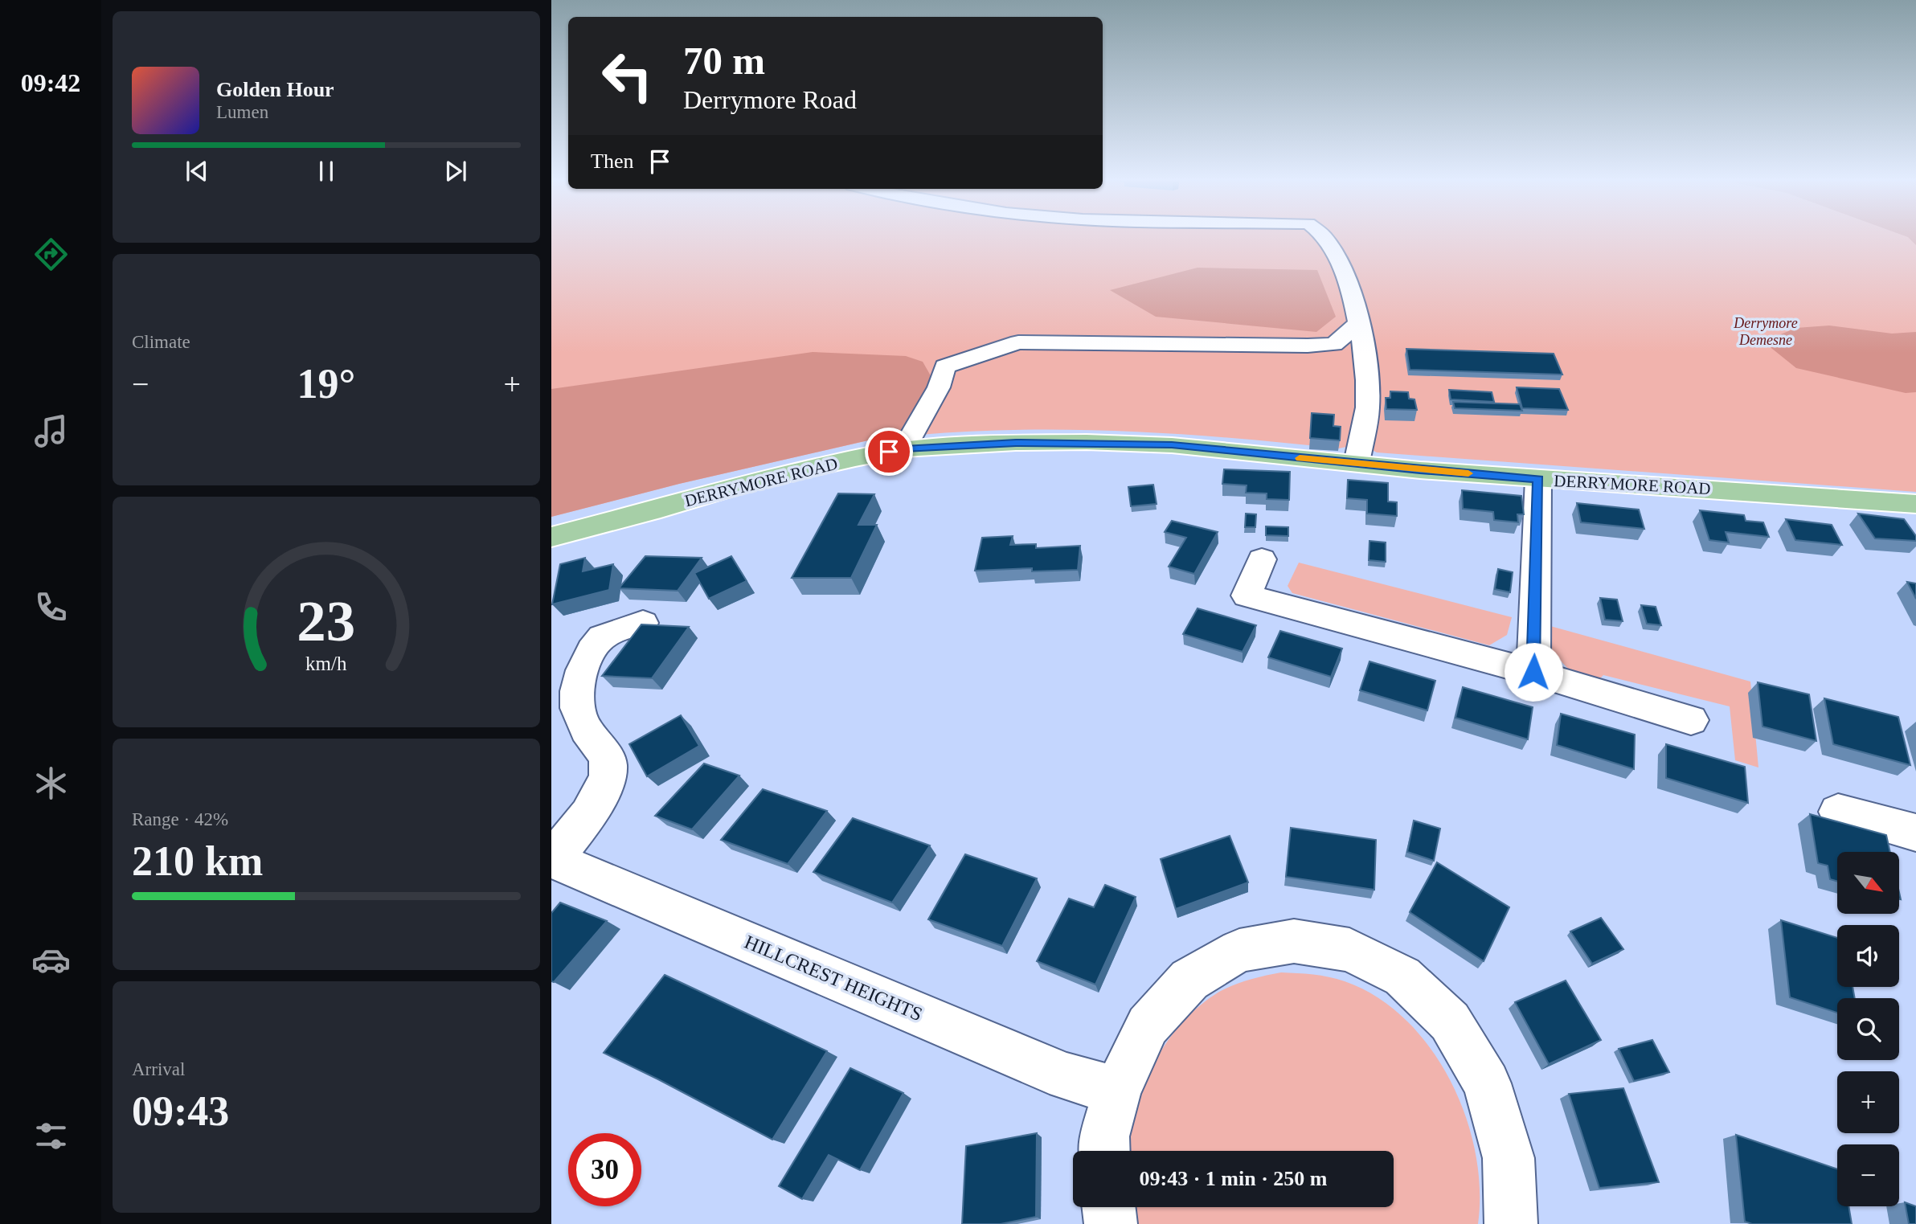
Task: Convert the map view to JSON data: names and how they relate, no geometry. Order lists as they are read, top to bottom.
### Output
{
  "streets": {
    "main road": ["DERRYMORE ROAD"],
    "street": ["HILLCREST HEIGHTS"]
  },
  "parks": ["Derrymore Demesne"],
  "north": "bottom right",
  "page": {
    "tabs": "09:42",
    "turn": ["70 m", "Derrymore Road"],
    "song": ["Golden Hour", "Lumen"],
    "then": "Then",
    "tile": [
      "Climate",
      ["Range · 42%", "210 km"],
      ["Arrival", "09:43"]
    ],
    "heat": ["−", "19°", "+"],
    "map_buttons": ["+", "−"],
    "limit": "30",
    "trip": "09:43 · 1 min · 250 m",
    "gauge": ["23", "km/h"]
  }
}
